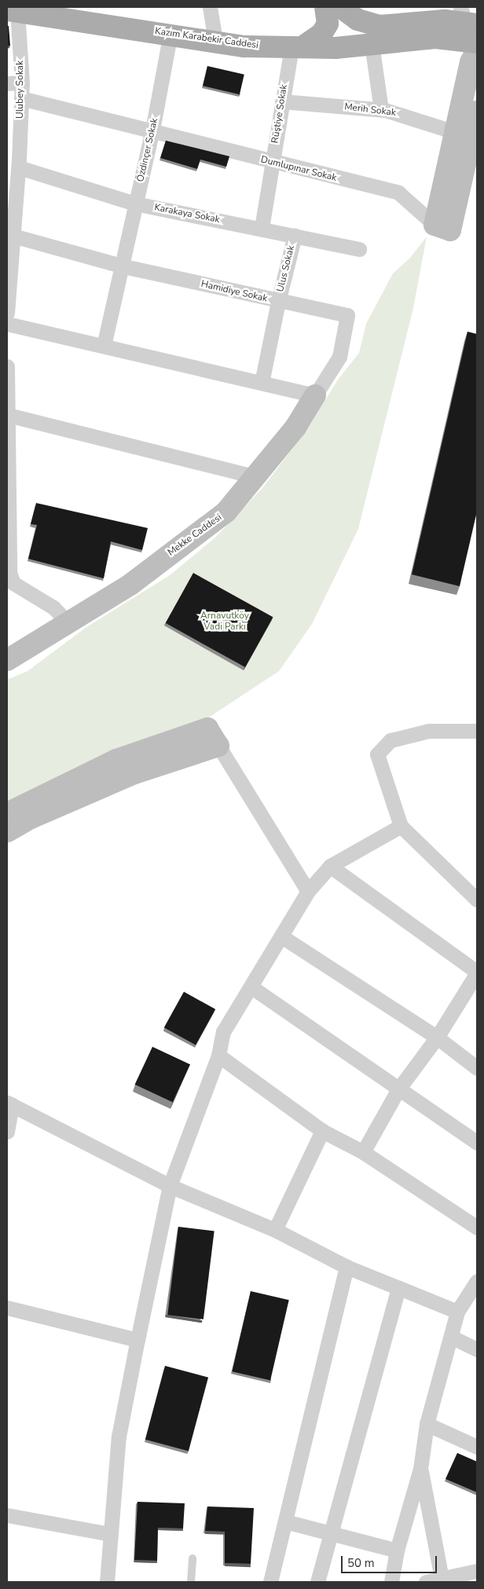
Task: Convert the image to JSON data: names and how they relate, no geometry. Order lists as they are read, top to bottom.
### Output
{
  "streets": {
    "main road": ["Kazım Karabekir Caddesi", "Mekke Caddesi"],
    "street": [
      "Ulubey Sokak",
      "Merih Sokak",
      "Rüştiye Sokak",
      "Özdinçer Sokak",
      "Dumlupınar Sokak",
      "Karakaya Sokak",
      "Ulus Sokak",
      "Hamidiye Sokak"
    ]
  },
  "crossings": [
    ["Kazım Karabekir Caddesi", "Ulubey Sokak"],
    ["Kazım Karabekir Caddesi", "Rüştiye Sokak"],
    ["Kazım Karabekir Caddesi", "Özdinçer Sokak"],
    ["Ulubey Sokak", "Dumlupınar Sokak"],
    ["Ulubey Sokak", "Karakaya Sokak"],
    ["Ulubey Sokak", "Hamidiye Sokak"],
    ["Merih Sokak", "Rüştiye Sokak"],
    ["Rüştiye Sokak", "Dumlupınar Sokak"],
    ["Rüştiye Sokak", "Karakaya Sokak"],
    ["Özdinçer Sokak", "Dumlupınar Sokak"],
    ["Özdinçer Sokak", "Karakaya Sokak"],
    ["Özdinçer Sokak", "Hamidiye Sokak"],
    ["Karakaya Sokak", "Ulus Sokak"],
    ["Ulus Sokak", "Hamidiye Sokak"],
    ["Hamidiye Sokak", "Mekke Caddesi"]
  ],
  "parks": ["Arnavutköy Vadi Parkı"],
  "scale_bar": "50 m"
}
